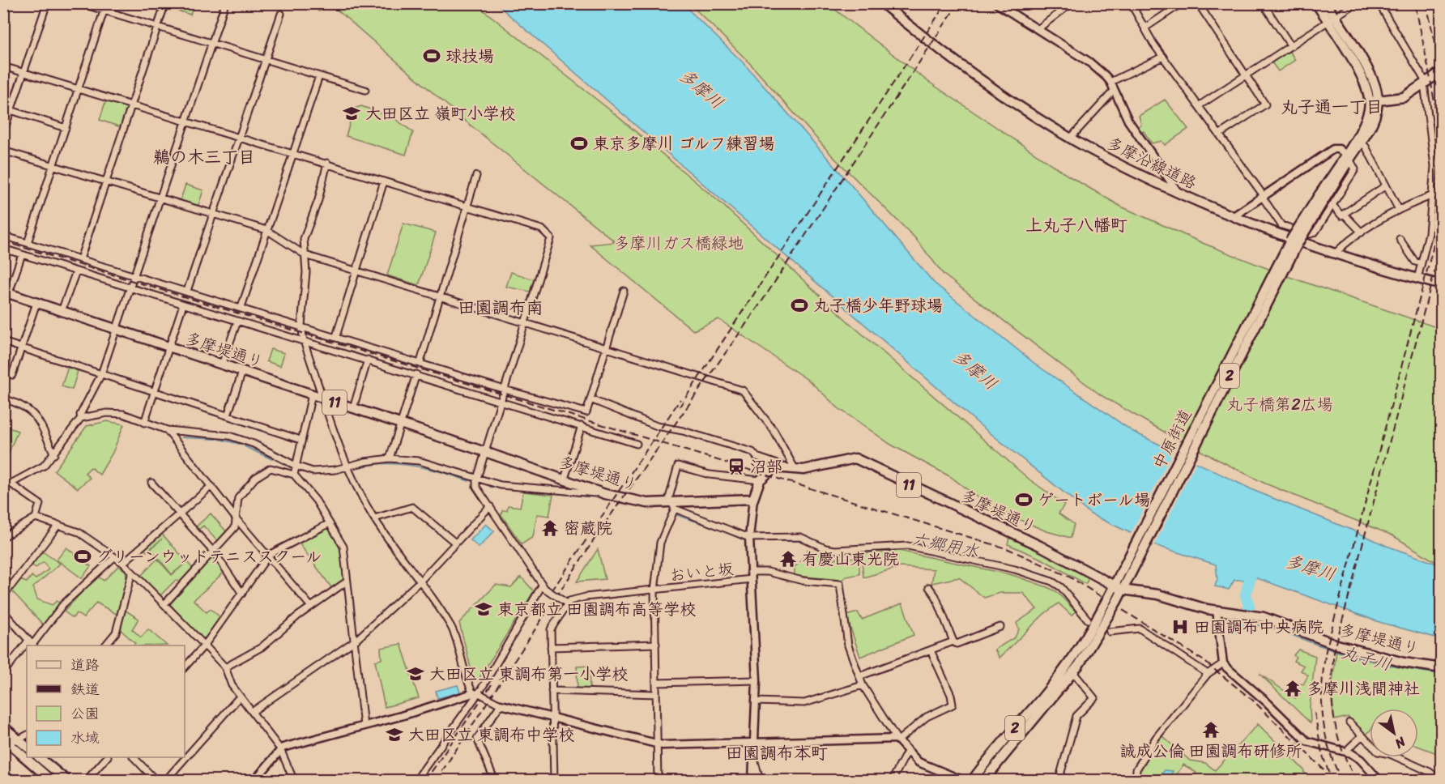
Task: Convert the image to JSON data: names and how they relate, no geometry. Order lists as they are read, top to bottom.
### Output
{
  "streets": {
    "main road": [
      "多摩沿線道路",
      "多摩堤通り",
      "2",
      "11",
      "中原街道"
    ],
    "street": ["おいと坂"]
  },
  "crossings": [
    ["多摩沿線道路", "中原街道"],
    ["多摩堤通り", "中原街道"]
  ],
  "districts": [
    "丸子通一丁目",
    "鵜の木三丁目",
    "上丸子八幡町",
    "田園調布南",
    "田園調布本町"
  ],
  "water": ["多摩川", "六郷用水", "丸子川"],
  "parks": ["多摩川ガス橋緑地", "丸子橋第2広場"],
  "places": {
    "sports": [
      "球技場",
      "東京多摩川 ゴルフ練習場",
      "丸子橋少年野球場",
      "ゲートボール場",
      "グリーンウッドテニススクール"
    ],
    "school or university": [
      "大田区立 嶺町小学校",
      "東京都立 田園調布高等学校",
      "大田区立 東調布第一小学校",
      "大田区立 東調布中学校"
    ],
    "station": ["沼部"],
    "temple": [
      "密蔵院",
      "有慶山東光院",
      "多摩川浅間神社",
      "誠成公倫 田園調布研修所"
    ],
    "hospital": ["田園調布中央病院"]
  },
  "legend": [
    "道路",
    "鉄道",
    "公園",
    "水域"
  ],
  "north": "bottom right"
}
